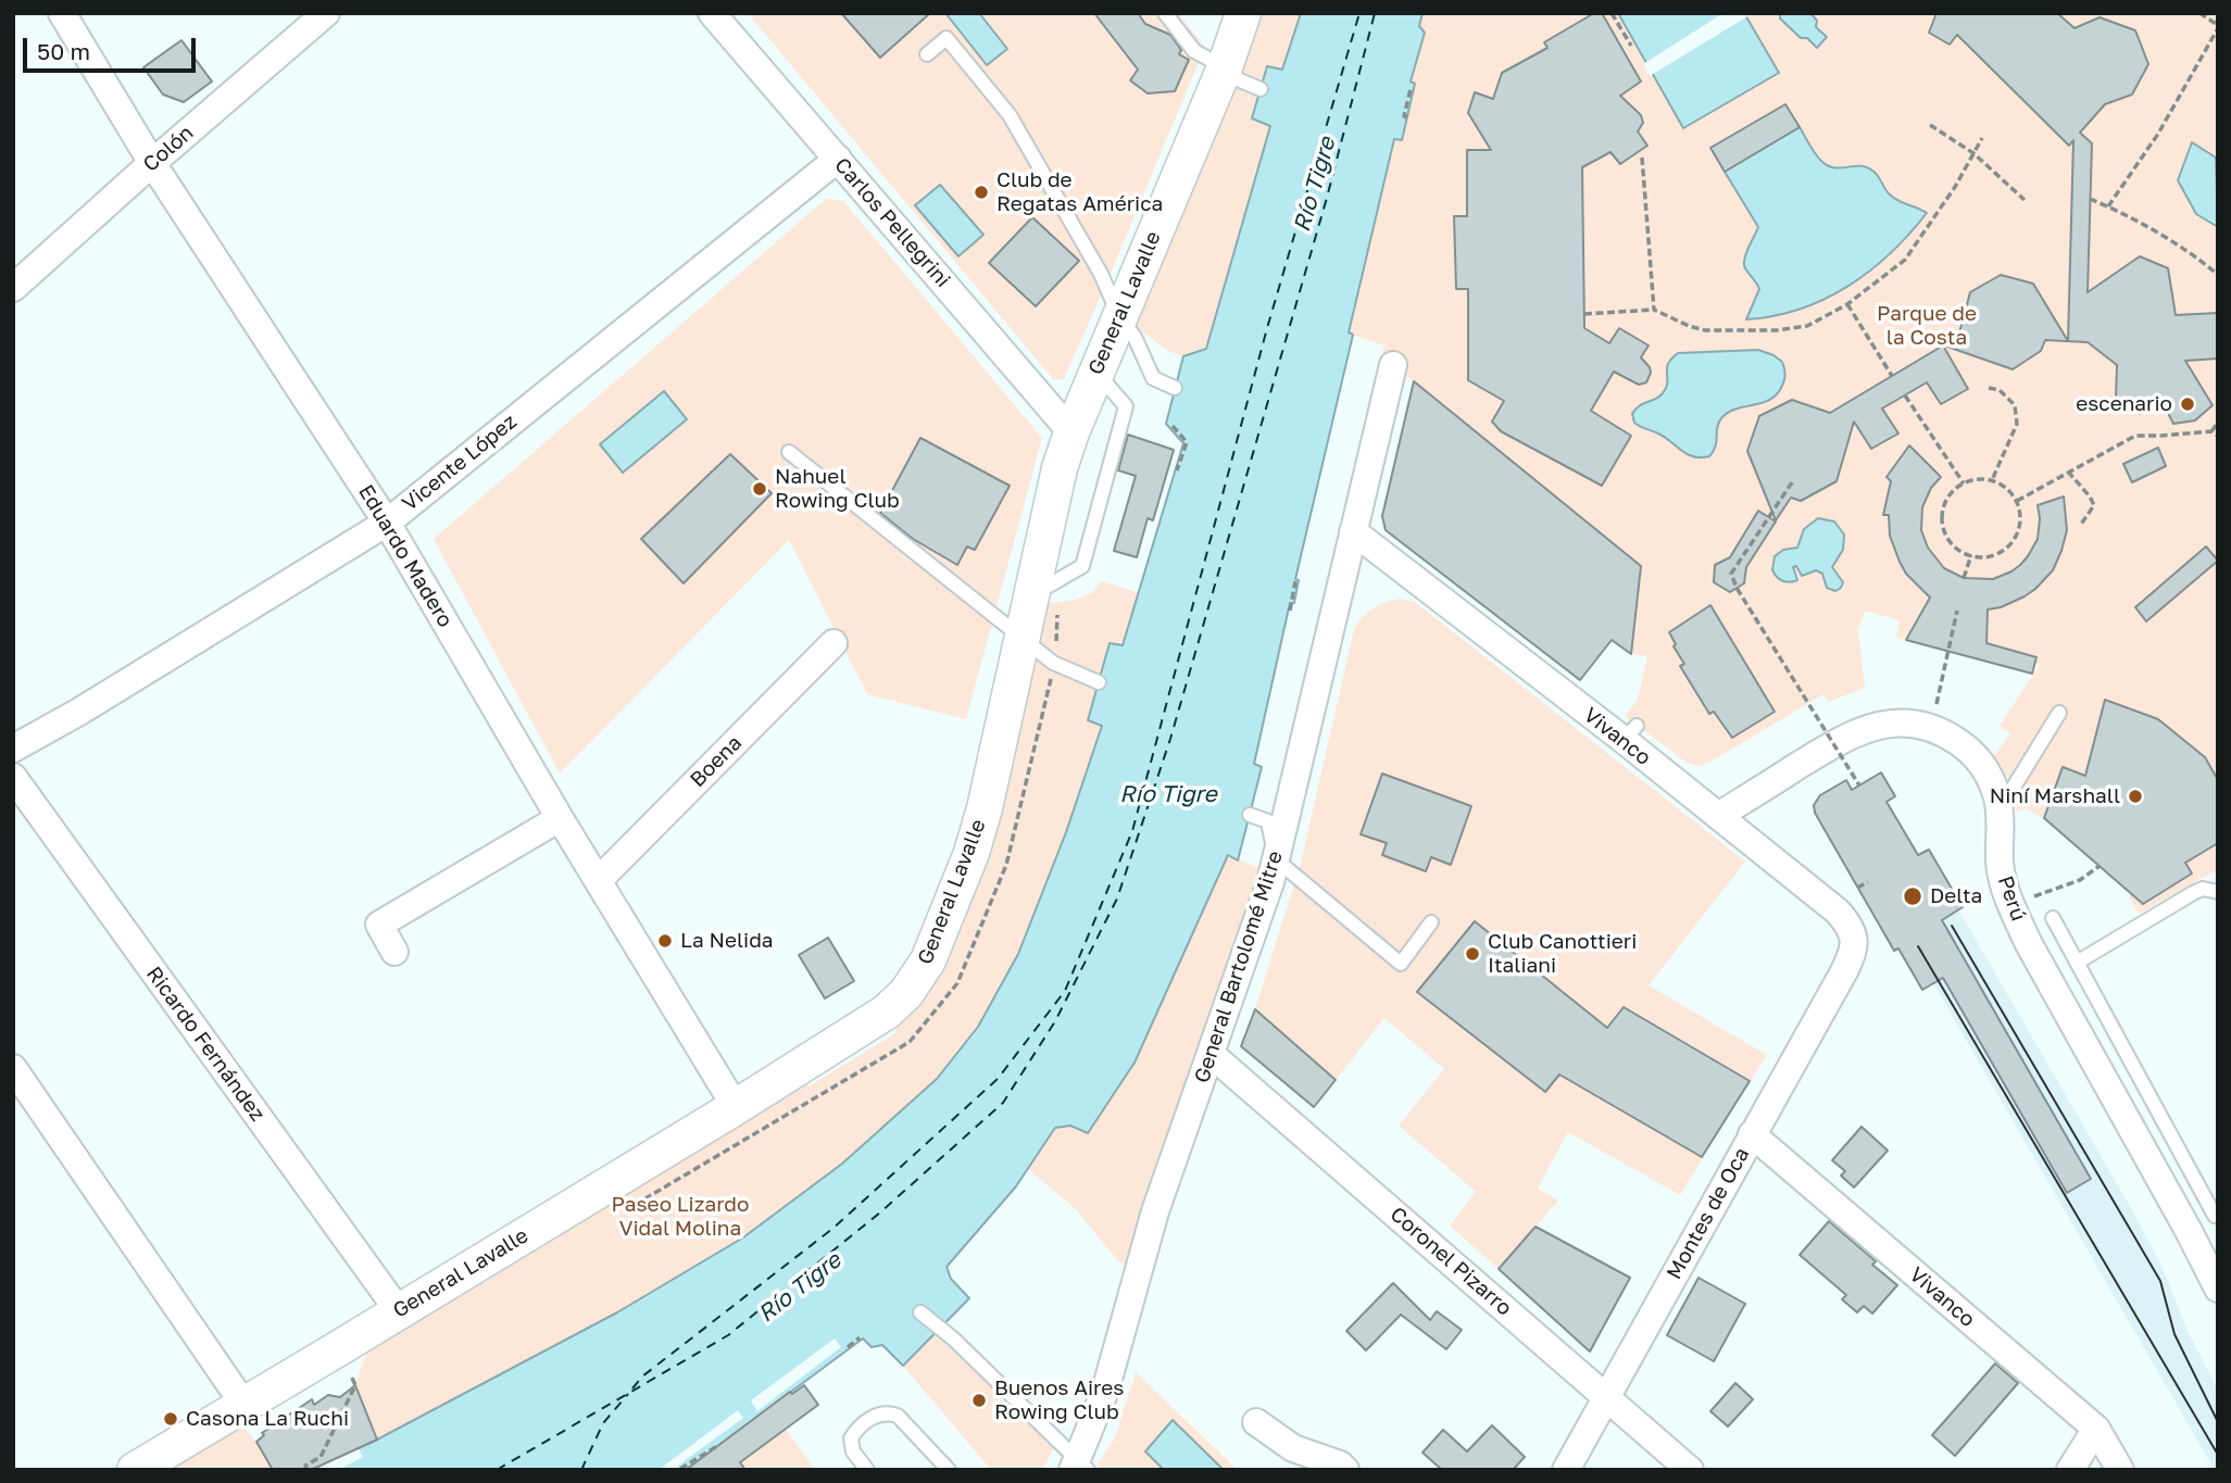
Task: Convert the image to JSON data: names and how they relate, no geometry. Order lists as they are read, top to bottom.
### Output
{
  "streets": {
    "street": [
      "Colón",
      "Carlos Pellegrini",
      "General Lavalle",
      "Vicente López",
      "Eduardo Madero",
      "Vivanco",
      "Boena",
      "Perú",
      "General Bartolomé Mitre",
      "Ricardo Fernández",
      "Montes de Oca",
      "Coronel Pizarro"
    ]
  },
  "crossings": [
    ["Colón", "Eduardo Madero"],
    ["Carlos Pellegrini", "General Lavalle"],
    ["Carlos Pellegrini", "Vicente López"],
    ["General Lavalle", "Eduardo Madero"],
    ["General Lavalle", "Ricardo Fernández"],
    ["Vicente López", "Eduardo Madero"],
    ["Eduardo Madero", "Boena"],
    ["Vivanco", "Perú"],
    ["Vivanco", "General Bartolomé Mitre"],
    ["Vivanco", "Montes de Oca"],
    ["General Bartolomé Mitre", "Coronel Pizarro"],
    ["Montes de Oca", "Coronel Pizarro"]
  ],
  "water": ["Río Tigre"],
  "parks": ["Parque de la Costa", "Paseo Lizardo Vidal Molina"],
  "places": [
    "Club de Regatas América",
    "escenario",
    "Nahuel Rowing Club",
    "Niní Marshall",
    "Delta",
    "La Nelida",
    "Club Canottieri Italiani",
    "Buenos Aires Rowing Club",
    "Casona La Ruchi"
  ],
  "scale_bar": "50 m"
}
